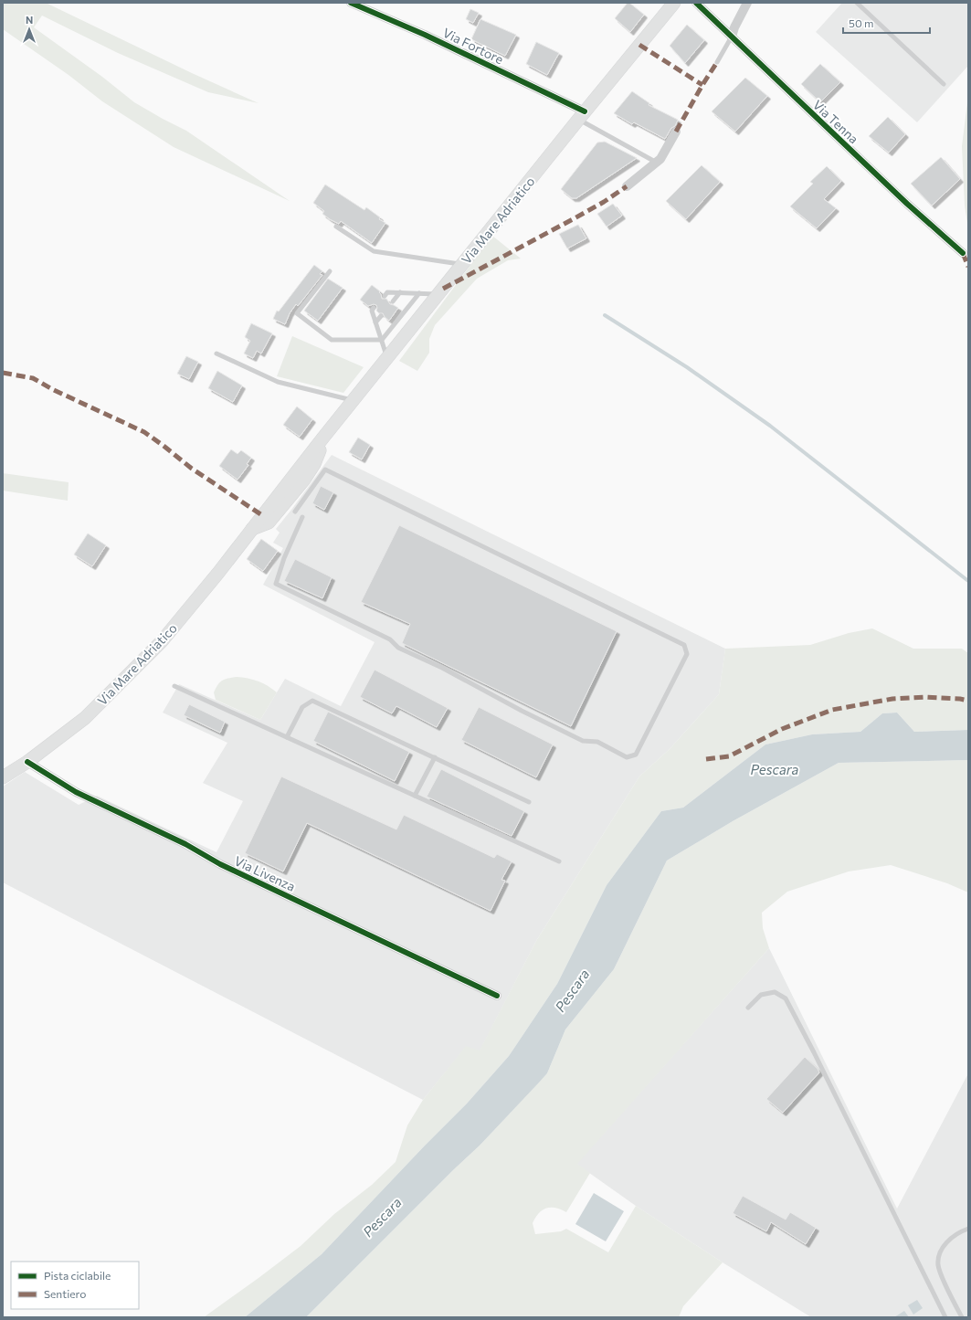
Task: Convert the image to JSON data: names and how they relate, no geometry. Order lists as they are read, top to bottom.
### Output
{
  "streets": {
    "main road": ["Via Mare Adriatico"],
    "street": ["Via Fortore", "Via Tenna", "Via Livenza"]
  },
  "crossings": [
    ["Via Fortore", "Via Mare Adriatico"],
    ["Via Mare Adriatico", "Via Livenza"]
  ],
  "water": ["Pescara"],
  "legend": ["Pista ciclabile", "Sentiero"],
  "scale_bar": "50 m",
  "north": "top"
}
